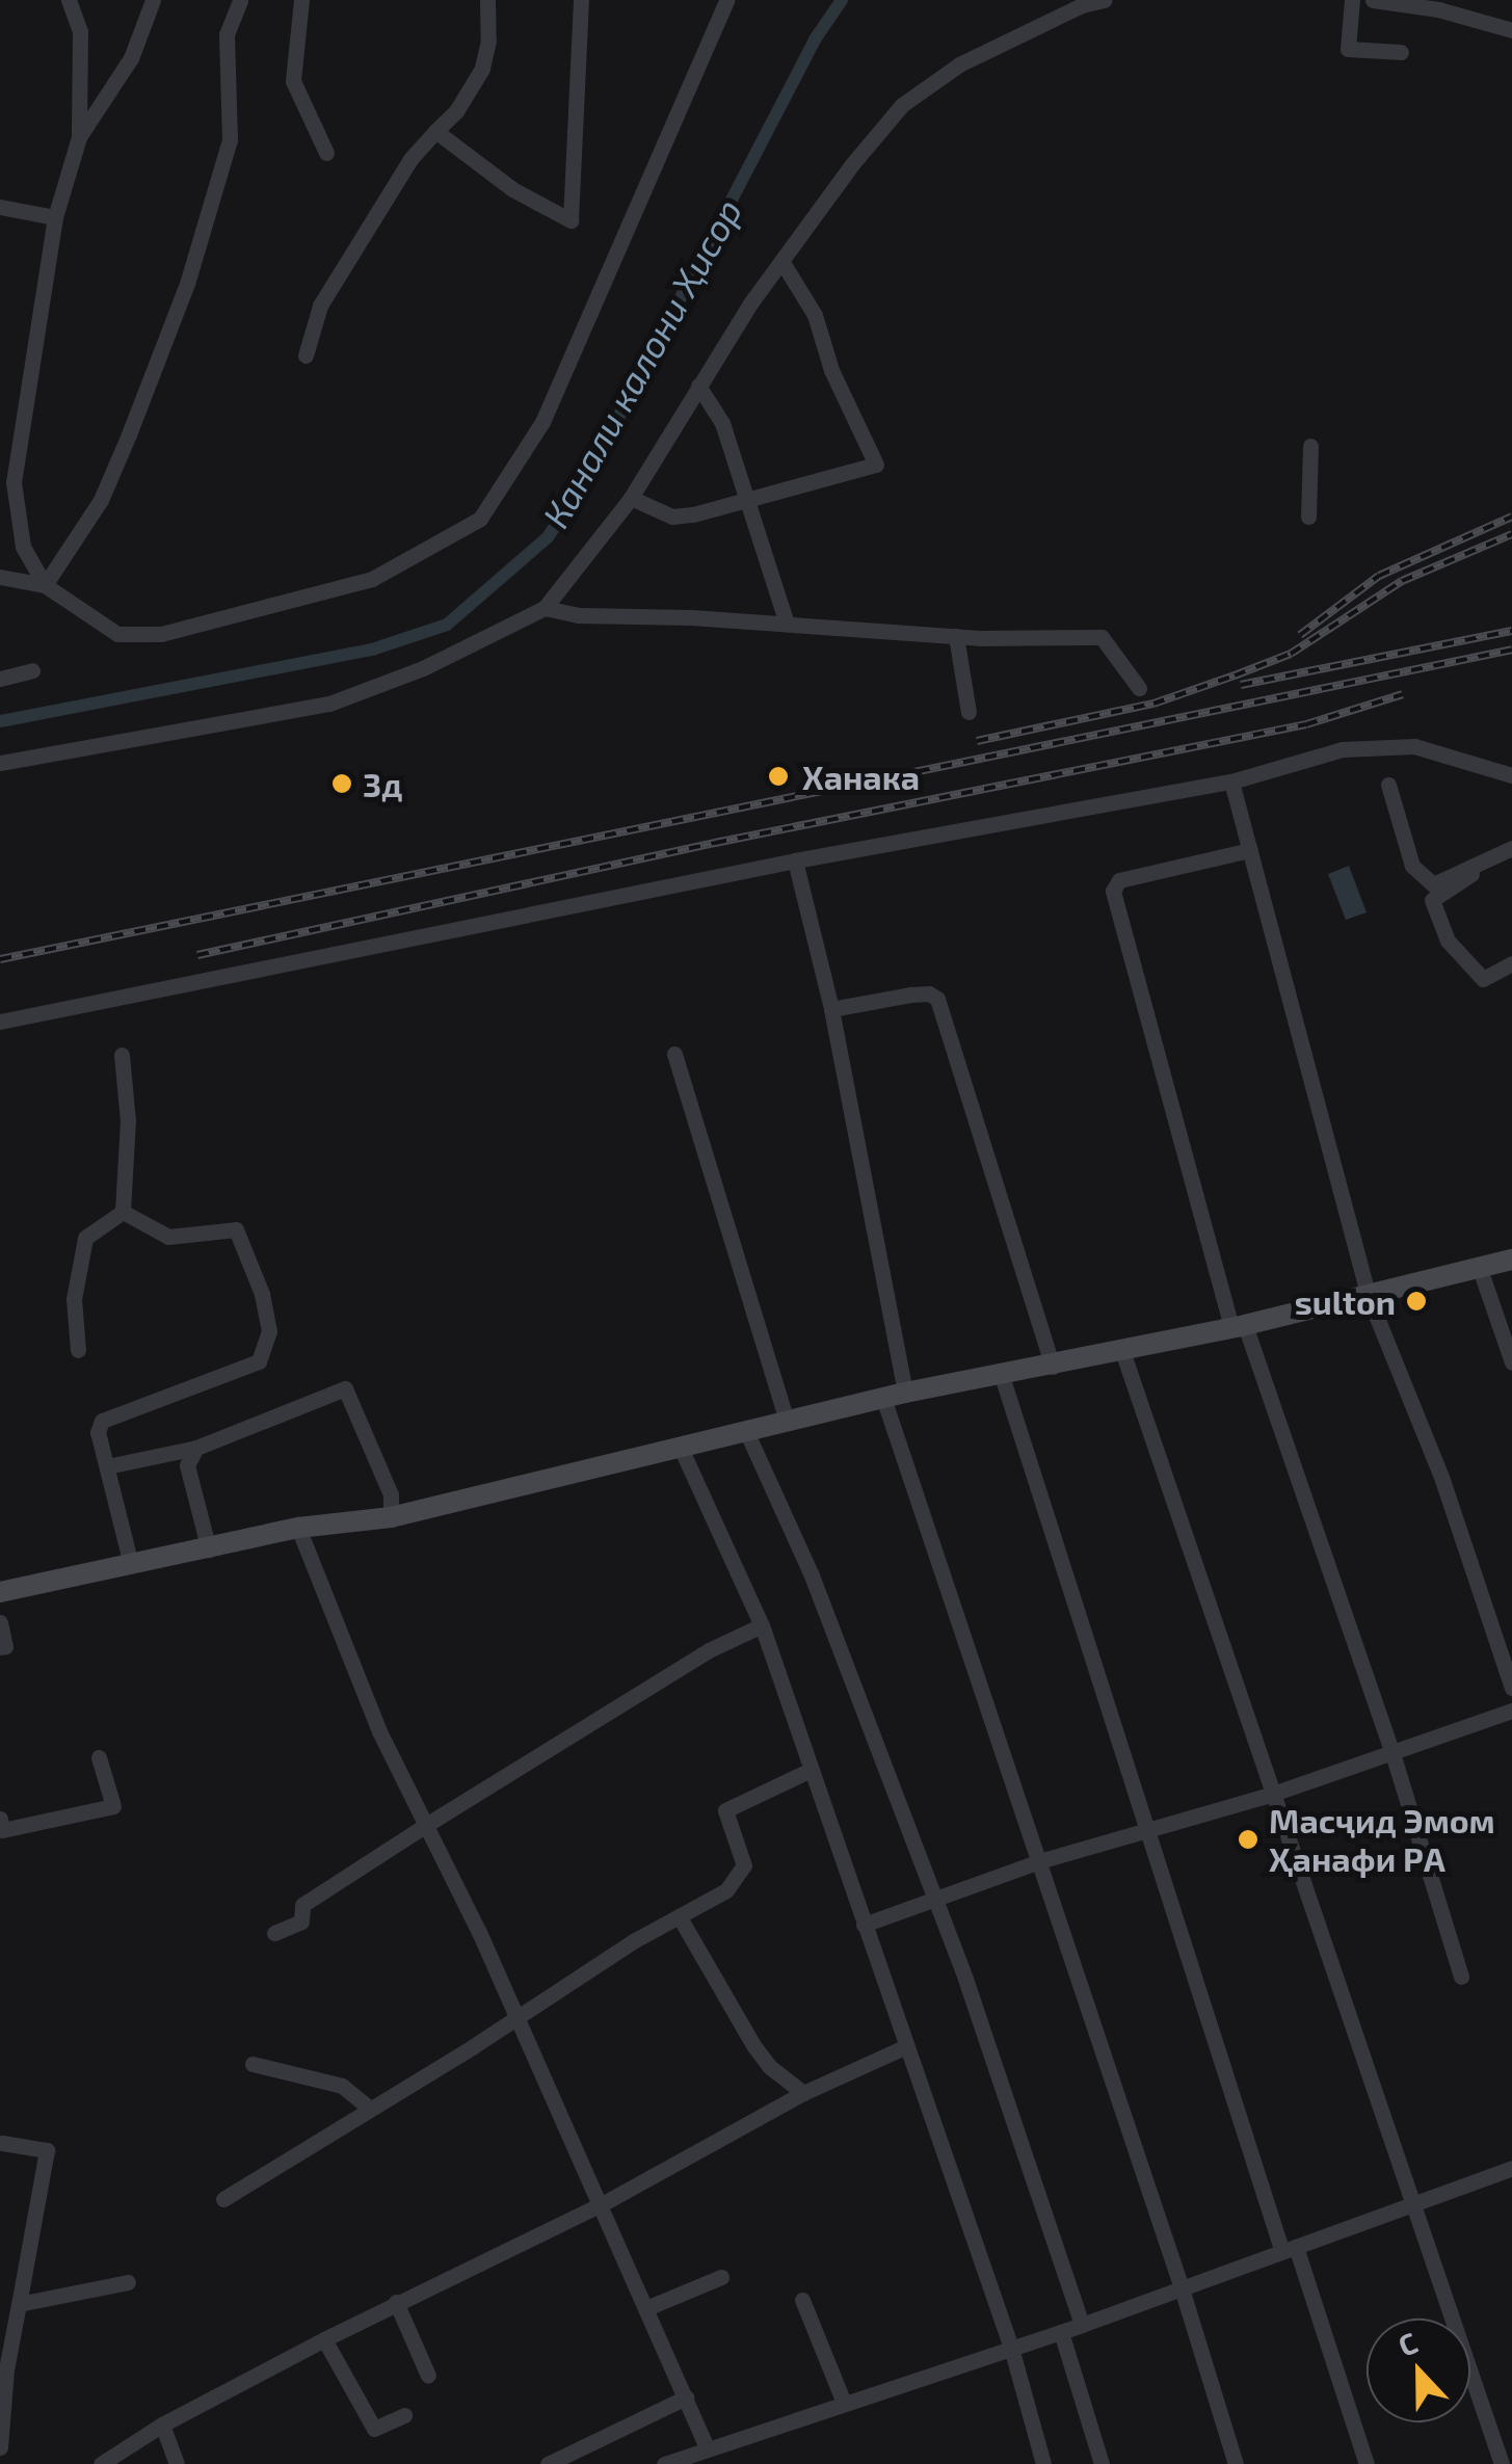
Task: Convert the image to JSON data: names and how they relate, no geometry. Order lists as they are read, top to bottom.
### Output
{
  "water": ["Канали калони Ҳисор"],
  "places": [
    "Ханака",
    "3д",
    "sulton",
    "Масҷид Эмом Ҳанафи РА"
  ],
  "north": "top"
}
